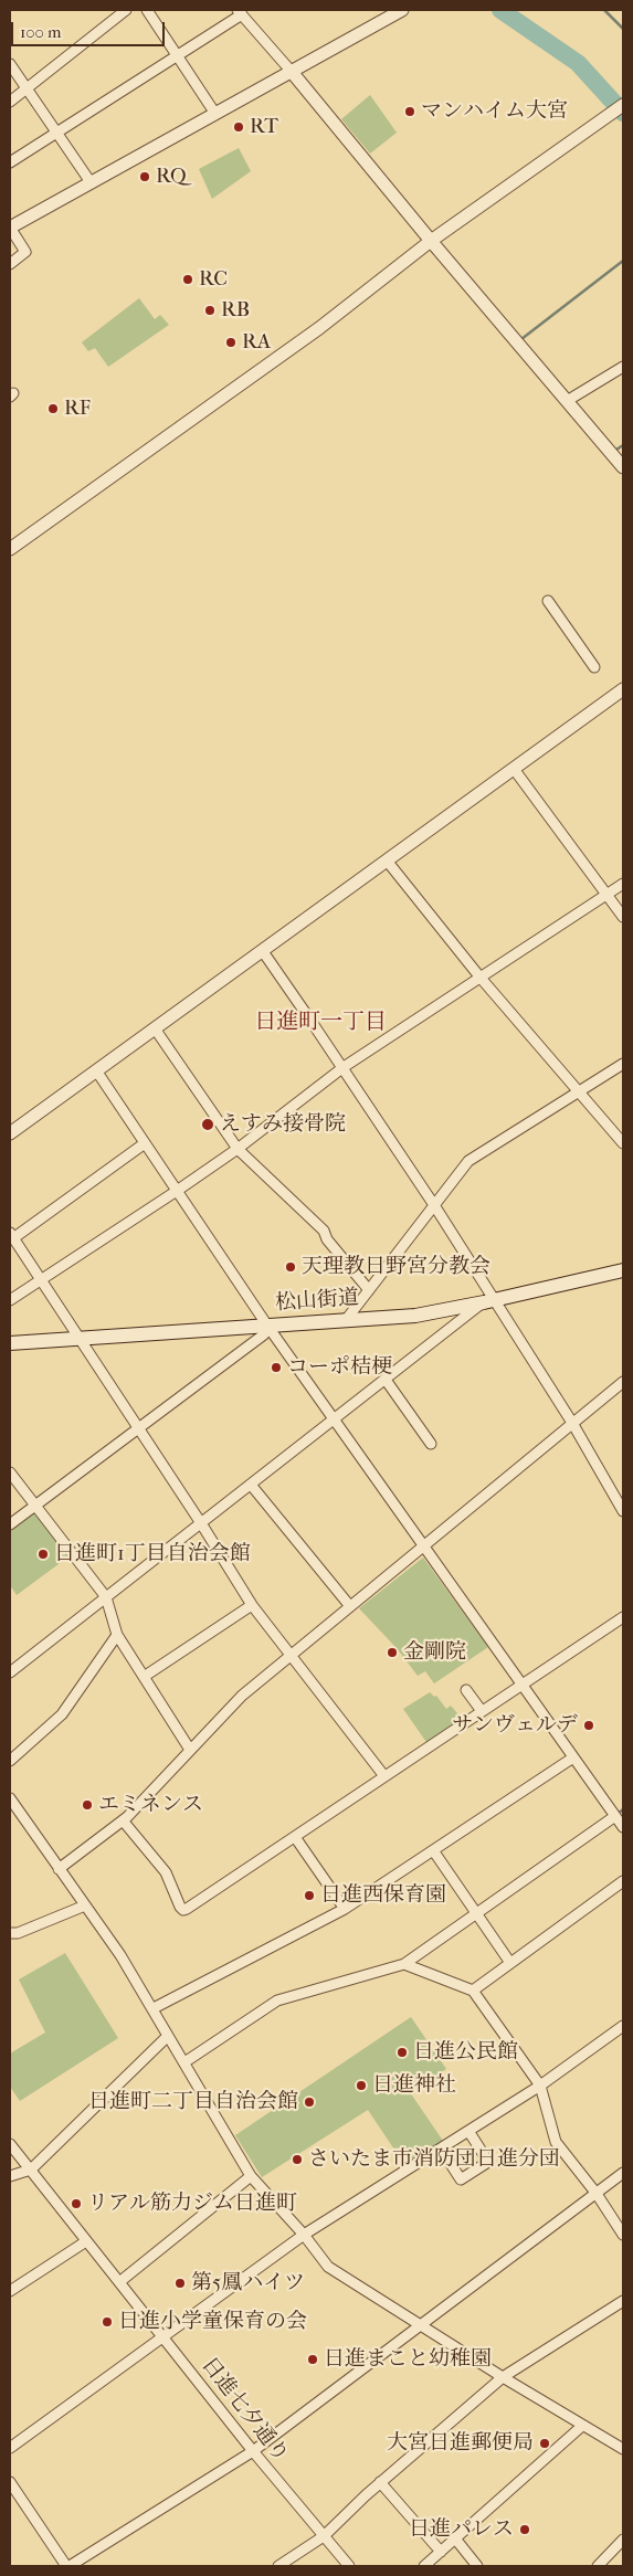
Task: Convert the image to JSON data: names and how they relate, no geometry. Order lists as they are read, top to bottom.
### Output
{
  "streets": {
    "main road": ["松山街道"],
    "street": ["日進七夕通り"]
  },
  "districts": ["日進町一丁目"],
  "places": [
    "マンハイム大宮",
    "RT",
    "RQ",
    "RC",
    "RB",
    "RA",
    "RF",
    "えすみ接骨院",
    "天理教日野宮分教会",
    "コーポ桔梗",
    "日進町1丁目自治会館",
    "金剛院",
    "サンヴェルデ",
    "エミネンス",
    "日進西保育園",
    "日進公民館",
    "日進神社",
    "日進町二丁目自治会館",
    "さいたま市消防団日進分団",
    "リアル筋力ジム日進町",
    "第5鳳ハイツ",
    "日進小学童保育の会",
    "日進まこと幼稚園",
    "大宮日進郵便局",
    "日進パレス"
  ],
  "scale_bar": "100 m"
}
